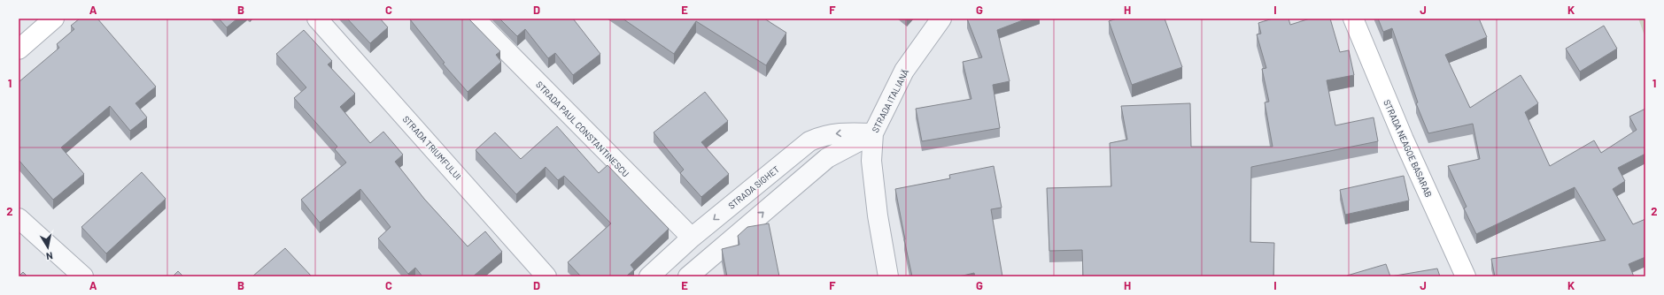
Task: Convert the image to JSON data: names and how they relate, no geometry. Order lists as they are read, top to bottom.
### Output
{
  "streets": {
    "main road": ["STRADA NEAGOE BASARAB"],
    "street": [
      "STRADA ITALIANĂ",
      "STRADA PAUL CONSTANTINESCU",
      "STRADA TRIUMFULUI",
      "STRADA SIGHET"
    ]
  },
  "crossings": [
    ["STRADA ITALIANĂ", "STRADA SIGHET"],
    ["STRADA PAUL CONSTANTINESCU", "STRADA SIGHET"]
  ],
  "north": "bottom",
  "grid": {
    "columns": [
      "A",
      "B",
      "C",
      "D",
      "E",
      "F",
      "G",
      "H",
      "I",
      "J",
      "K"
    ],
    "rows": ["1", "2"]
  }
}
